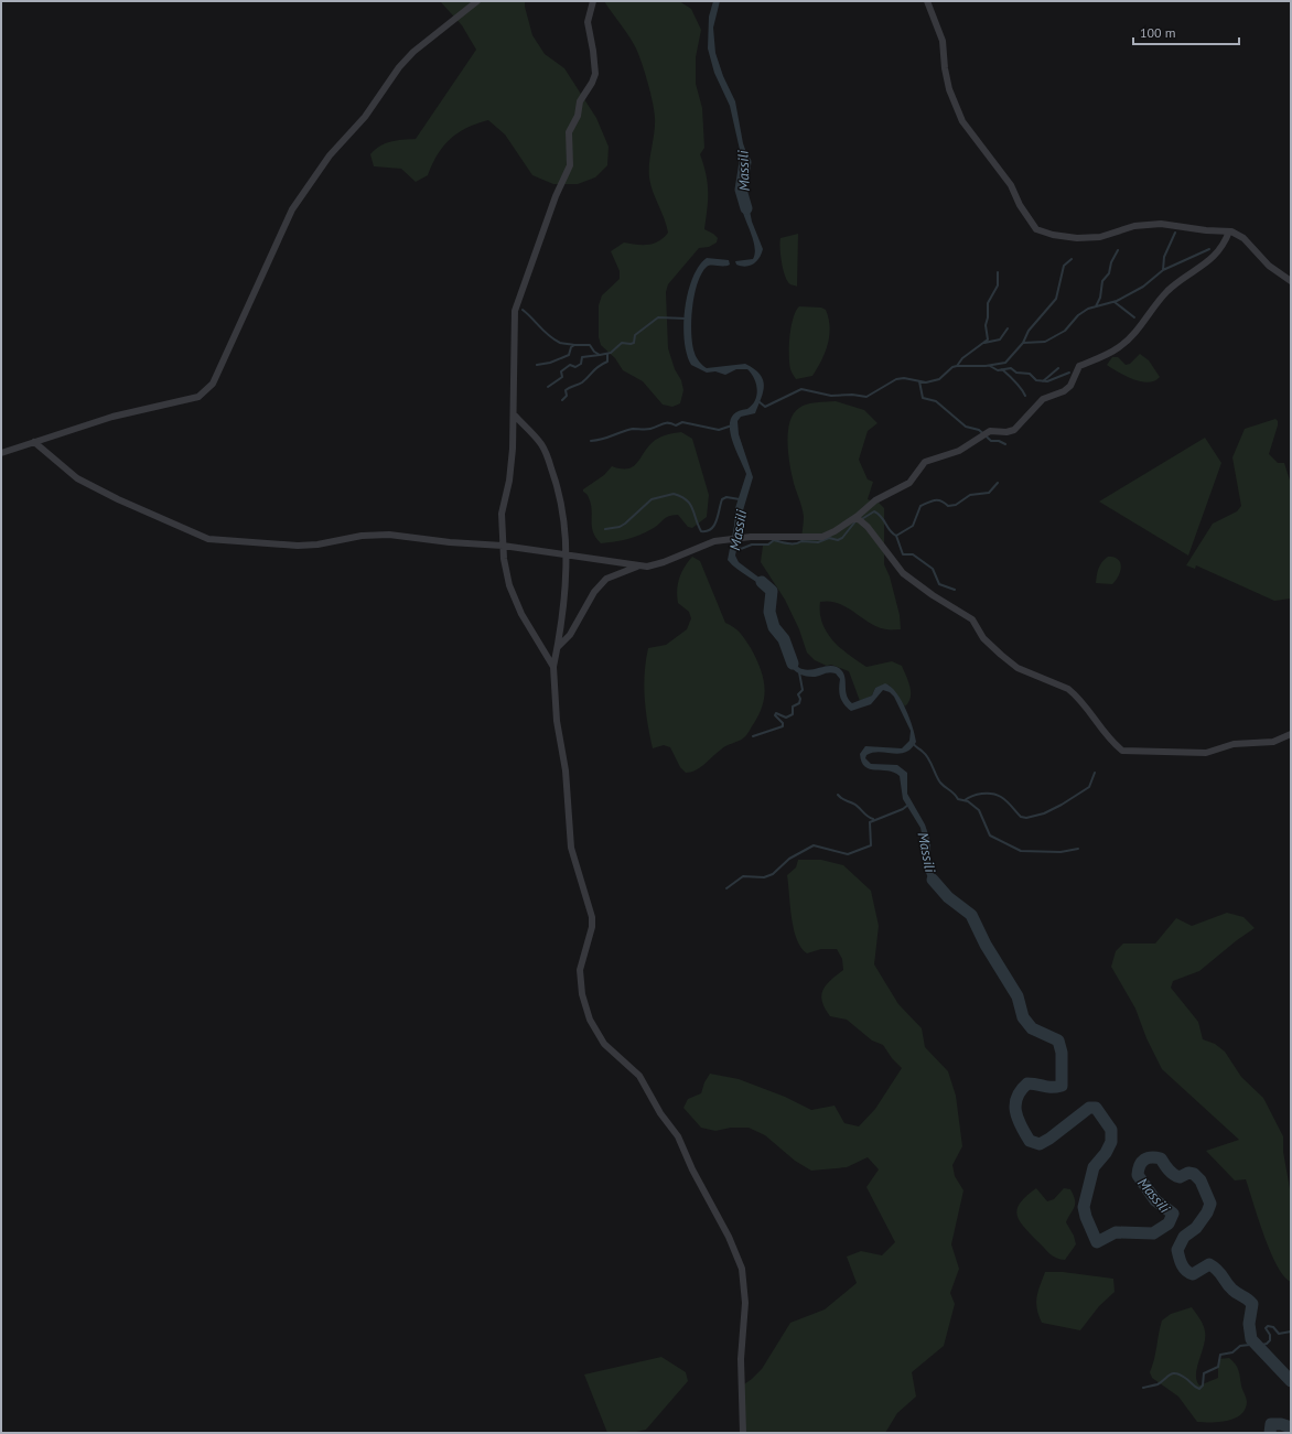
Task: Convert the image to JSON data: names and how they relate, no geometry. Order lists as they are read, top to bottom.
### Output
{
  "water": ["Massili"],
  "scale_bar": "100 m"
}
